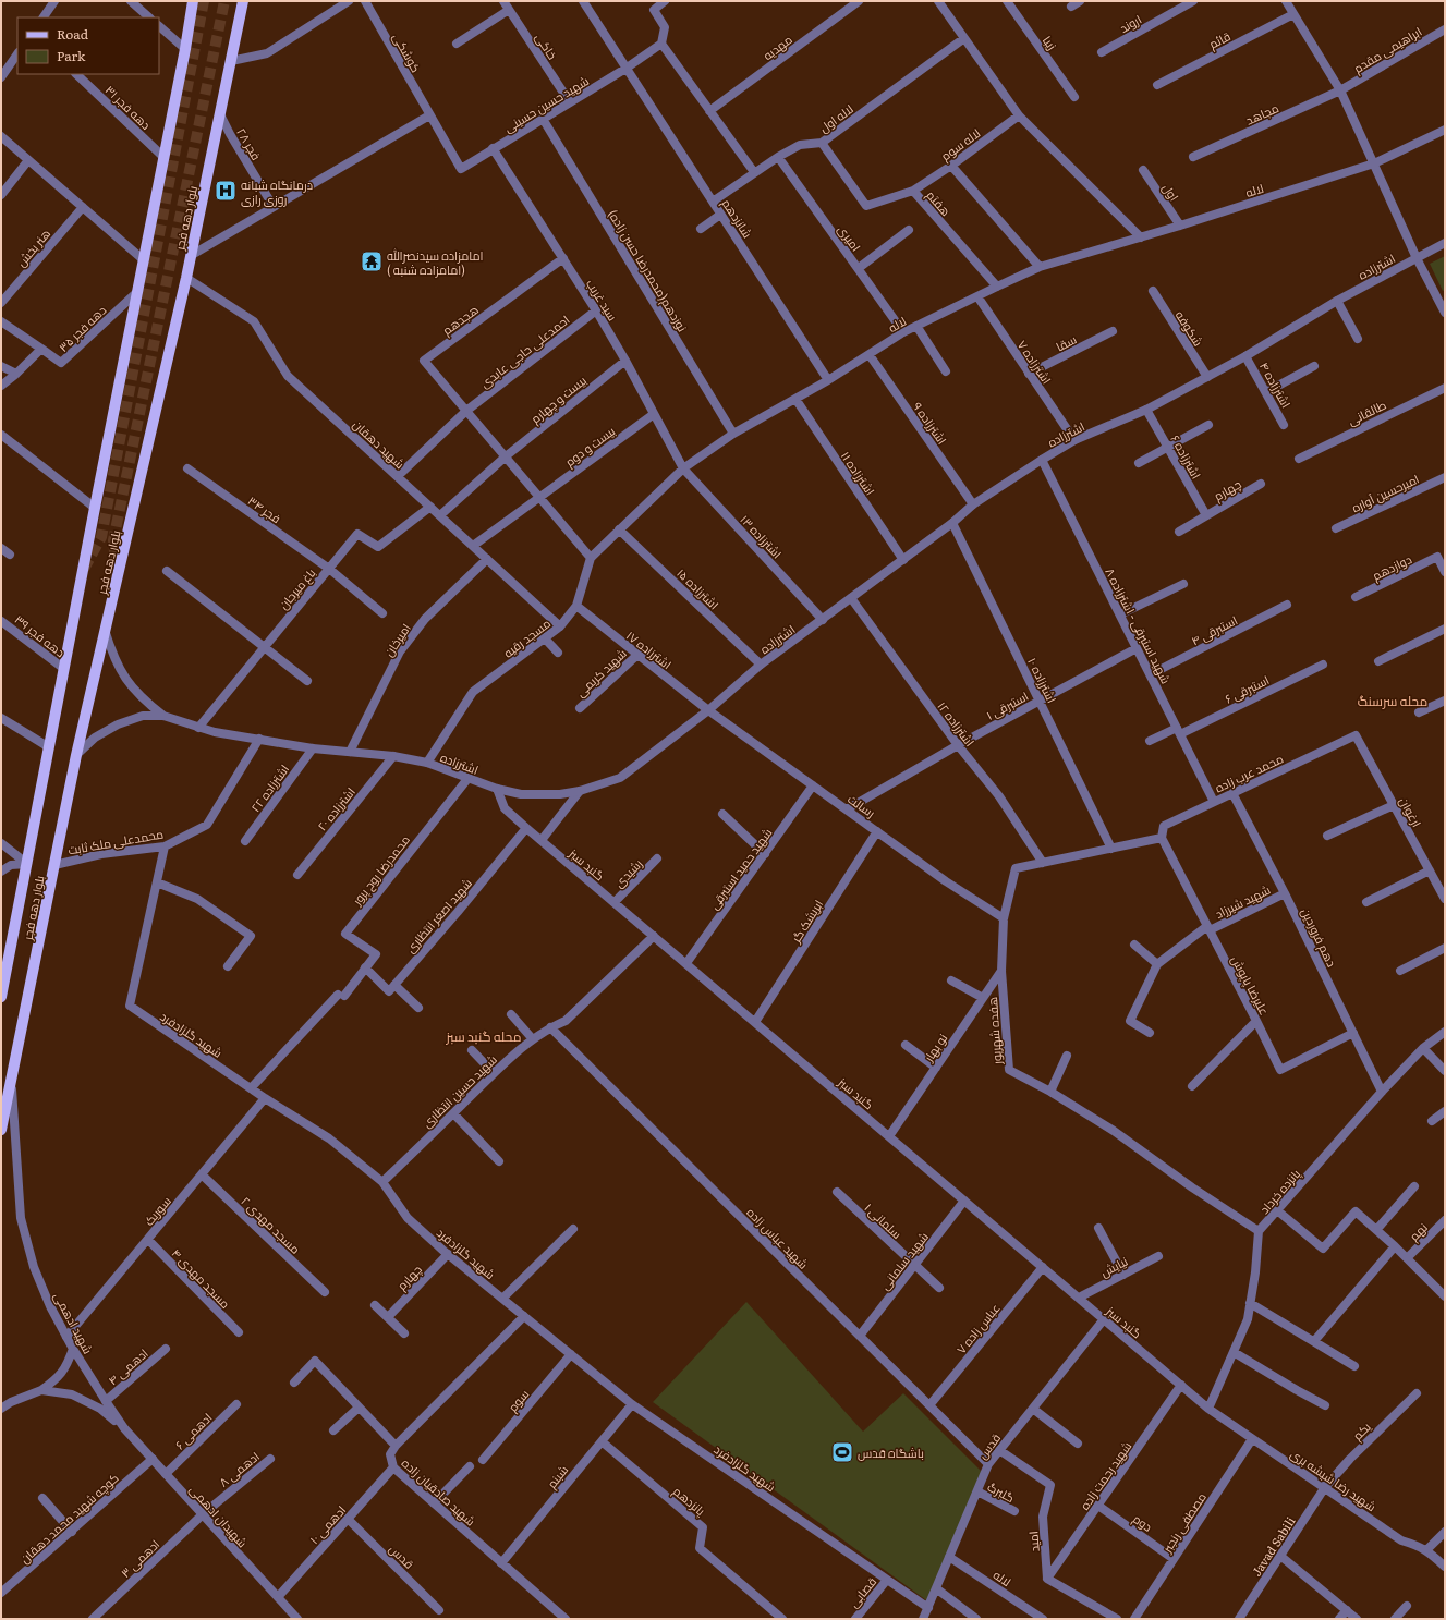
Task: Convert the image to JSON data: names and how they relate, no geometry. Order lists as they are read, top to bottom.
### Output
{
  "streets": {
    "main road": ["بلوار دهه فجر"],
    "street": [
      "اروند",
      "قائم",
      "زیبا",
      "خاکی",
      "مهدیه",
      "ابراهیمی مقدم",
      "کوشکی",
      "شهید حسین حسینی",
      "دهه فجر ۳۱",
      "مجاهد",
      "لاله اول",
      "فجر ۲۸",
      "لاله سوم",
      "لاله",
      "اول",
      "هفتم",
      "شانزدهم",
      "امیری",
      "هنر بخش",
      "اشترزاده",
      "نوزدهم(محمدرضا حسن زاده)",
      "سید غریب",
      "هجدهم",
      "دهه فجر ۳۵",
      "شکوفه",
      "سقا",
      "احمدعلی حاجی عابدی",
      "اشترزاده ۷",
      "اشترزاده ۴",
      "بیست و چهارم",
      "طالقانی",
      "اشترزاده ۹",
      "شهید دهقان",
      "بیست و دوم",
      "اشترزاده ۶",
      "اشترزاده ۱۱",
      "چهارم",
      "امیرحسین آواره",
      "فجر ۳۴",
      "اشترزاده ۱۳",
      "دوازدهم",
      "باغ میرجان",
      "اشترزاده ۱۵",
      "شهید استبرقی - اشترزاده ۸",
      "استبرقی ۴",
      "دهه فجر ۳۹",
      "مسجد رقیه",
      "امیرخان",
      "اشترزاده ۱۷",
      "شهید کریمی",
      "اشترزاده ۱۰",
      "استبرقی ۶",
      "استبرقی ۱",
      "اشترزاده ۱۲",
      "محمد عرب زاده",
      "اشترزاده ۲۲",
      "رسالت",
      "اشترزاده ۲۰",
      "ارغوان",
      "محمدعلی ملک ثابت",
      "گنبد سبز",
      "شهید حمید استبرقی",
      "محمدرضا روح پرور",
      "رشیدی",
      "شهید شیرزاد",
      "شهید اصغر انتظاری",
      "ابریشک گر",
      "دهم فروردین",
      "علیرضا پاپوش",
      "هفده شهریور",
      "شهید گلزادفرد",
      "نو بهار",
      "شهید حسین انتظاری",
      "پانزده خرداد",
      "سوریک",
      "سلمانی ۱",
      "مسجد مهدی ۲",
      "نهم",
      "شهید عباس زاده",
      "شهید سلمانی",
      "نیایش",
      "مسجد مهدی ۴",
      "شهید ادهمی",
      "عباس زاده ۷",
      "ادهمی ۴",
      "سوم",
      "ادهمی ۶",
      "یکم",
      "قدس",
      "ادهمی ۸",
      "شهید رحمت زاده",
      "شبنم",
      "شهید رضا شیشه بری",
      "شهید صادقیان زاده",
      "گلبرگ",
      "پانزدهم",
      "شهیدان ادهمی",
      "کوچه شهید محمد دهقان",
      "دوم",
      "مصطفی رنجبر",
      "ادهمی ۱۰",
      "امید",
      "Javad Sabili",
      "ادهمی ۳",
      "قصابی"
    ]
  },
  "crossings": [
    ["خاکی", "شهید حسین حسینی"],
    ["ابراهیمی مقدم", "مجاهد"],
    ["کوشکی", "شهید حسین حسینی"],
    ["شهید حسین حسینی", "شانزدهم"],
    ["شهید حسین حسینی", "نوزدهم(محمدرضا حسن زاده)"],
    ["شهید حسین حسینی", "سید غریب"],
    ["دهه فجر ۳۱", "بلوار دهه فجر"],
    ["لاله اول", "هفتم"],
    ["لاله اول", "شانزدهم"],
    ["لاله اول", "امیری"],
    ["فجر ۲۸", "بلوار دهه فجر"],
    ["لاله سوم", "هفتم"],
    ["لاله", "اول"],
    ["لاله", "هفتم"],
    ["لاله", "شانزدهم"],
    ["لاله", "امیری"],
    ["لاله", "نوزدهم(محمدرضا حسن زاده)"],
    ["لاله", "سید غریب"],
    ["لاله", "اشترزاده ۷"],
    ["لاله", "اشترزاده ۹"],
    ["لاله", "اشترزاده ۱۱"],
    ["لاله", "اشترزاده ۱۳"],
    ["لاله", "مسجد رقیه"],
    ["لاله", "قدس"],
    ["بلوار دهه فجر", "اشترزاده"],
    ["بلوار دهه فجر", "دهه فجر ۳۵"],
    ["بلوار دهه فجر", "شهید دهقان"],
    ["بلوار دهه فجر", "دهه فجر ۳۹"],
    ["بلوار دهه فجر", "محمدعلی ملک ثابت"],
    ["بلوار دهه فجر", "شهید ادهمی"],
    ["اشترزاده", "شکوفه"],
    ["اشترزاده", "اشترزاده ۷"],
    ["اشترزاده", "اشترزاده ۴"],
    ["اشترزاده", "اشترزاده ۹"],
    ["اشترزاده", "اشترزاده ۶"],
    ["اشترزاده", "اشترزاده ۱۱"],
    ["اشترزاده", "اشترزاده ۱۳"],
    ["اشترزاده", "باغ میرجان"],
    ["اشترزاده", "اشترزاده ۱۵"],
    ["اشترزاده", "شهید استبرقی - اشترزاده ۸"],
    ["اشترزاده", "مسجد رقیه"],
    ["اشترزاده", "امیرخان"],
    ["اشترزاده", "اشترزاده ۱۷"],
    ["اشترزاده", "اشترزاده ۱۰"],
    ["اشترزاده", "اشترزاده ۱۲"],
    ["اشترزاده", "اشترزاده ۲۲"],
    ["اشترزاده", "رسالت"],
    ["اشترزاده", "اشترزاده ۲۰"],
    ["اشترزاده", "محمدعلی ملک ثابت"],
    ["اشترزاده", "گنبد سبز"],
    ["اشترزاده", "محمدرضا روح پرور"],
    ["سید غریب", "هجدهم"],
    ["سید غریب", "احمدعلی حاجی عابدی"],
    ["سید غریب", "بیست و چهارم"],
    ["سید غریب", "بیست و دوم"],
    ["سید غریب", "اشترزاده ۱۳"],
    ["سید غریب", "مسجد رقیه"],
    ["هجدهم", "احمدعلی حاجی عابدی"],
    ["سقا", "اشترزاده ۷"],
    ["احمدعلی حاجی عابدی", "شهید دهقان"],
    ["بیست و چهارم", "شهید دهقان"],
    ["شهید دهقان", "بیست و دوم"],
    ["شهید دهقان", "باغ میرجان"],
    ["شهید دهقان", "مسجد رقیه"],
    ["شهید دهقان", "امیرخان"],
    ["اشترزاده ۶", "چهارم"],
    ["چهارم", "شهید گلزادفرد"],
    ["فجر ۳۴", "باغ میرجان"],
    ["اشترزاده ۱۳", "مسجد رقیه"],
    ["اشترزاده ۱۵", "مسجد رقیه"],
    ["شهید استبرقی - اشترزاده ۸", "استبرقی ۴"],
    ["شهید استبرقی - اشترزاده ۸", "استبرقی ۶"],
    ["شهید استبرقی - اشترزاده ۸", "استبرقی ۱"],
    ["شهید استبرقی - اشترزاده ۸", "محمد عرب زاده"],
    ["مسجد رقیه", "اشترزاده ۱۷"],
    ["اشترزاده ۱۷", "شهید کریمی"],
    ["اشترزاده ۱۷", "رسالت"],
    ["اشترزاده ۱۰", "استبرقی ۱"],
    ["اشترزاده ۱۰", "هفده شهریور"],
    ["استبرقی ۱", "اشترزاده ۱۲"],
    ["استبرقی ۱", "رسالت"],
    ["اشترزاده ۱۲", "هفده شهریور"],
    ["محمد عرب زاده", "ارغوان"],
    ["محمد عرب زاده", "دهم فروردین"],
    ["محمد عرب زاده", "علیرضا پاپوش"],
    ["محمد عرب زاده", "هفده شهریور"],
    ["رسالت", "شهید حمید استبرقی"],
    ["رسالت", "ابریشک گر"],
    ["رسالت", "هفده شهریور"],
    ["محمدعلی ملک ثابت", "شهید گلزادفرد"],
    ["گنبد سبز", "شهید حمید استبرقی"],
    ["گنبد سبز", "رشیدی"],
    ["گنبد سبز", "شهید اصغر انتظاری"],
    ["گنبد سبز", "ابریشک گر"],
    ["گنبد سبز", "نو بهار"],
    ["گنبد سبز", "شهید حسین انتظاری"],
    ["گنبد سبز", "پانزده خرداد"],
    ["گنبد سبز", "شهید سلمانی"],
    ["گنبد سبز", "نیایش"],
    ["گنبد سبز", "عباس زاده ۷"],
    ["گنبد سبز", "قدس"],
    ["گنبد سبز", "شهید رحمت زاده"],
    ["گنبد سبز", "شهید رضا شیشه بری"],
    ["شهید شیرزاد", "دهم فروردین"],
    ["شهید شیرزاد", "علیرضا پاپوش"],
    ["دهم فروردین", "علیرضا پاپوش"],
    ["دهم فروردین", "پانزده خرداد"],
    ["علیرضا پاپوش", "هفده شهریور"],
    ["هفده شهریور", "نو بهار"],
    ["هفده شهریور", "پانزده خرداد"],
    ["شهید گلزادفرد", "شهید حسین انتظاری"],
    ["شهید گلزادفرد", "سوریک"],
    ["شهید گلزادفرد", "سوم"],
    ["شهید گلزادفرد", "قدس"],
    ["شهید گلزادفرد", "شبنم"],
    ["شهید گلزادفرد", "شهید صادقیان زاده"],
    ["شهید گلزادفرد", "قصابی"],
    ["شهید حسین انتظاری", "شهید عباس زاده"],
    ["پانزده خرداد", "شهید رضا شیشه بری"],
    ["سوریک", "مسجد مهدی ۲"],
    ["سوریک", "مسجد مهدی ۴"],
    ["سوریک", "شهید ادهمی"],
    ["سلمانی ۱", "شهید سلمانی"],
    ["شهید عباس زاده", "شهید سلمانی"],
    ["شهید عباس زاده", "عباس زاده ۷"],
    ["شهید عباس زاده", "قدس"],
    ["شهید ادهمی", "ادهمی ۴"],
    ["شهید ادهمی", "شهیدان ادهمی"],
    ["ادهمی ۶", "شهیدان ادهمی"],
    ["یکم", "شهید رضا شیشه بری"],
    ["یکم", "Javad Sabili"],
    ["قدس", "گلبرگ"],
    ["قدس", "ادهمی ۱۰"],
    ["قدس", "امید"],
    ["ادهمی ۸", "شهیدان ادهمی"],
    ["ادهمی ۸", "ادهمی ۳"],
    ["شهید رحمت زاده", "دوم"],
    ["شهید رحمت زاده", "امید"],
    ["شبنم", "شهید صادقیان زاده"],
    ["شبنم", "پانزدهم"],
    ["شهید رضا شیشه بری", "مصطفی رنجبر"],
    ["شهید رضا شیشه بری", "Javad Sabili"],
    ["شهید صادقیان زاده", "ادهمی ۱۰"],
    ["شهیدان ادهمی", "کوچه شهید محمد دهقان"],
    ["شهیدان ادهمی", "ادهمی ۱۰"],
    ["شهیدان ادهمی", "ادهمی ۳"],
    ["دوم", "مصطفی رنجبر"]
  ],
  "districts": ["محله سرسنگ", "محله گنبد سبز"],
  "places": {
    "hospital": ["درمانگاه شبانه روزی رازی"],
    "temple": ["امامزاده سیدنصرالله ( امامزاده شنبه)"],
    "sports": ["باشگاه قدس"]
  },
  "legend": ["Road", "Park"]
}
